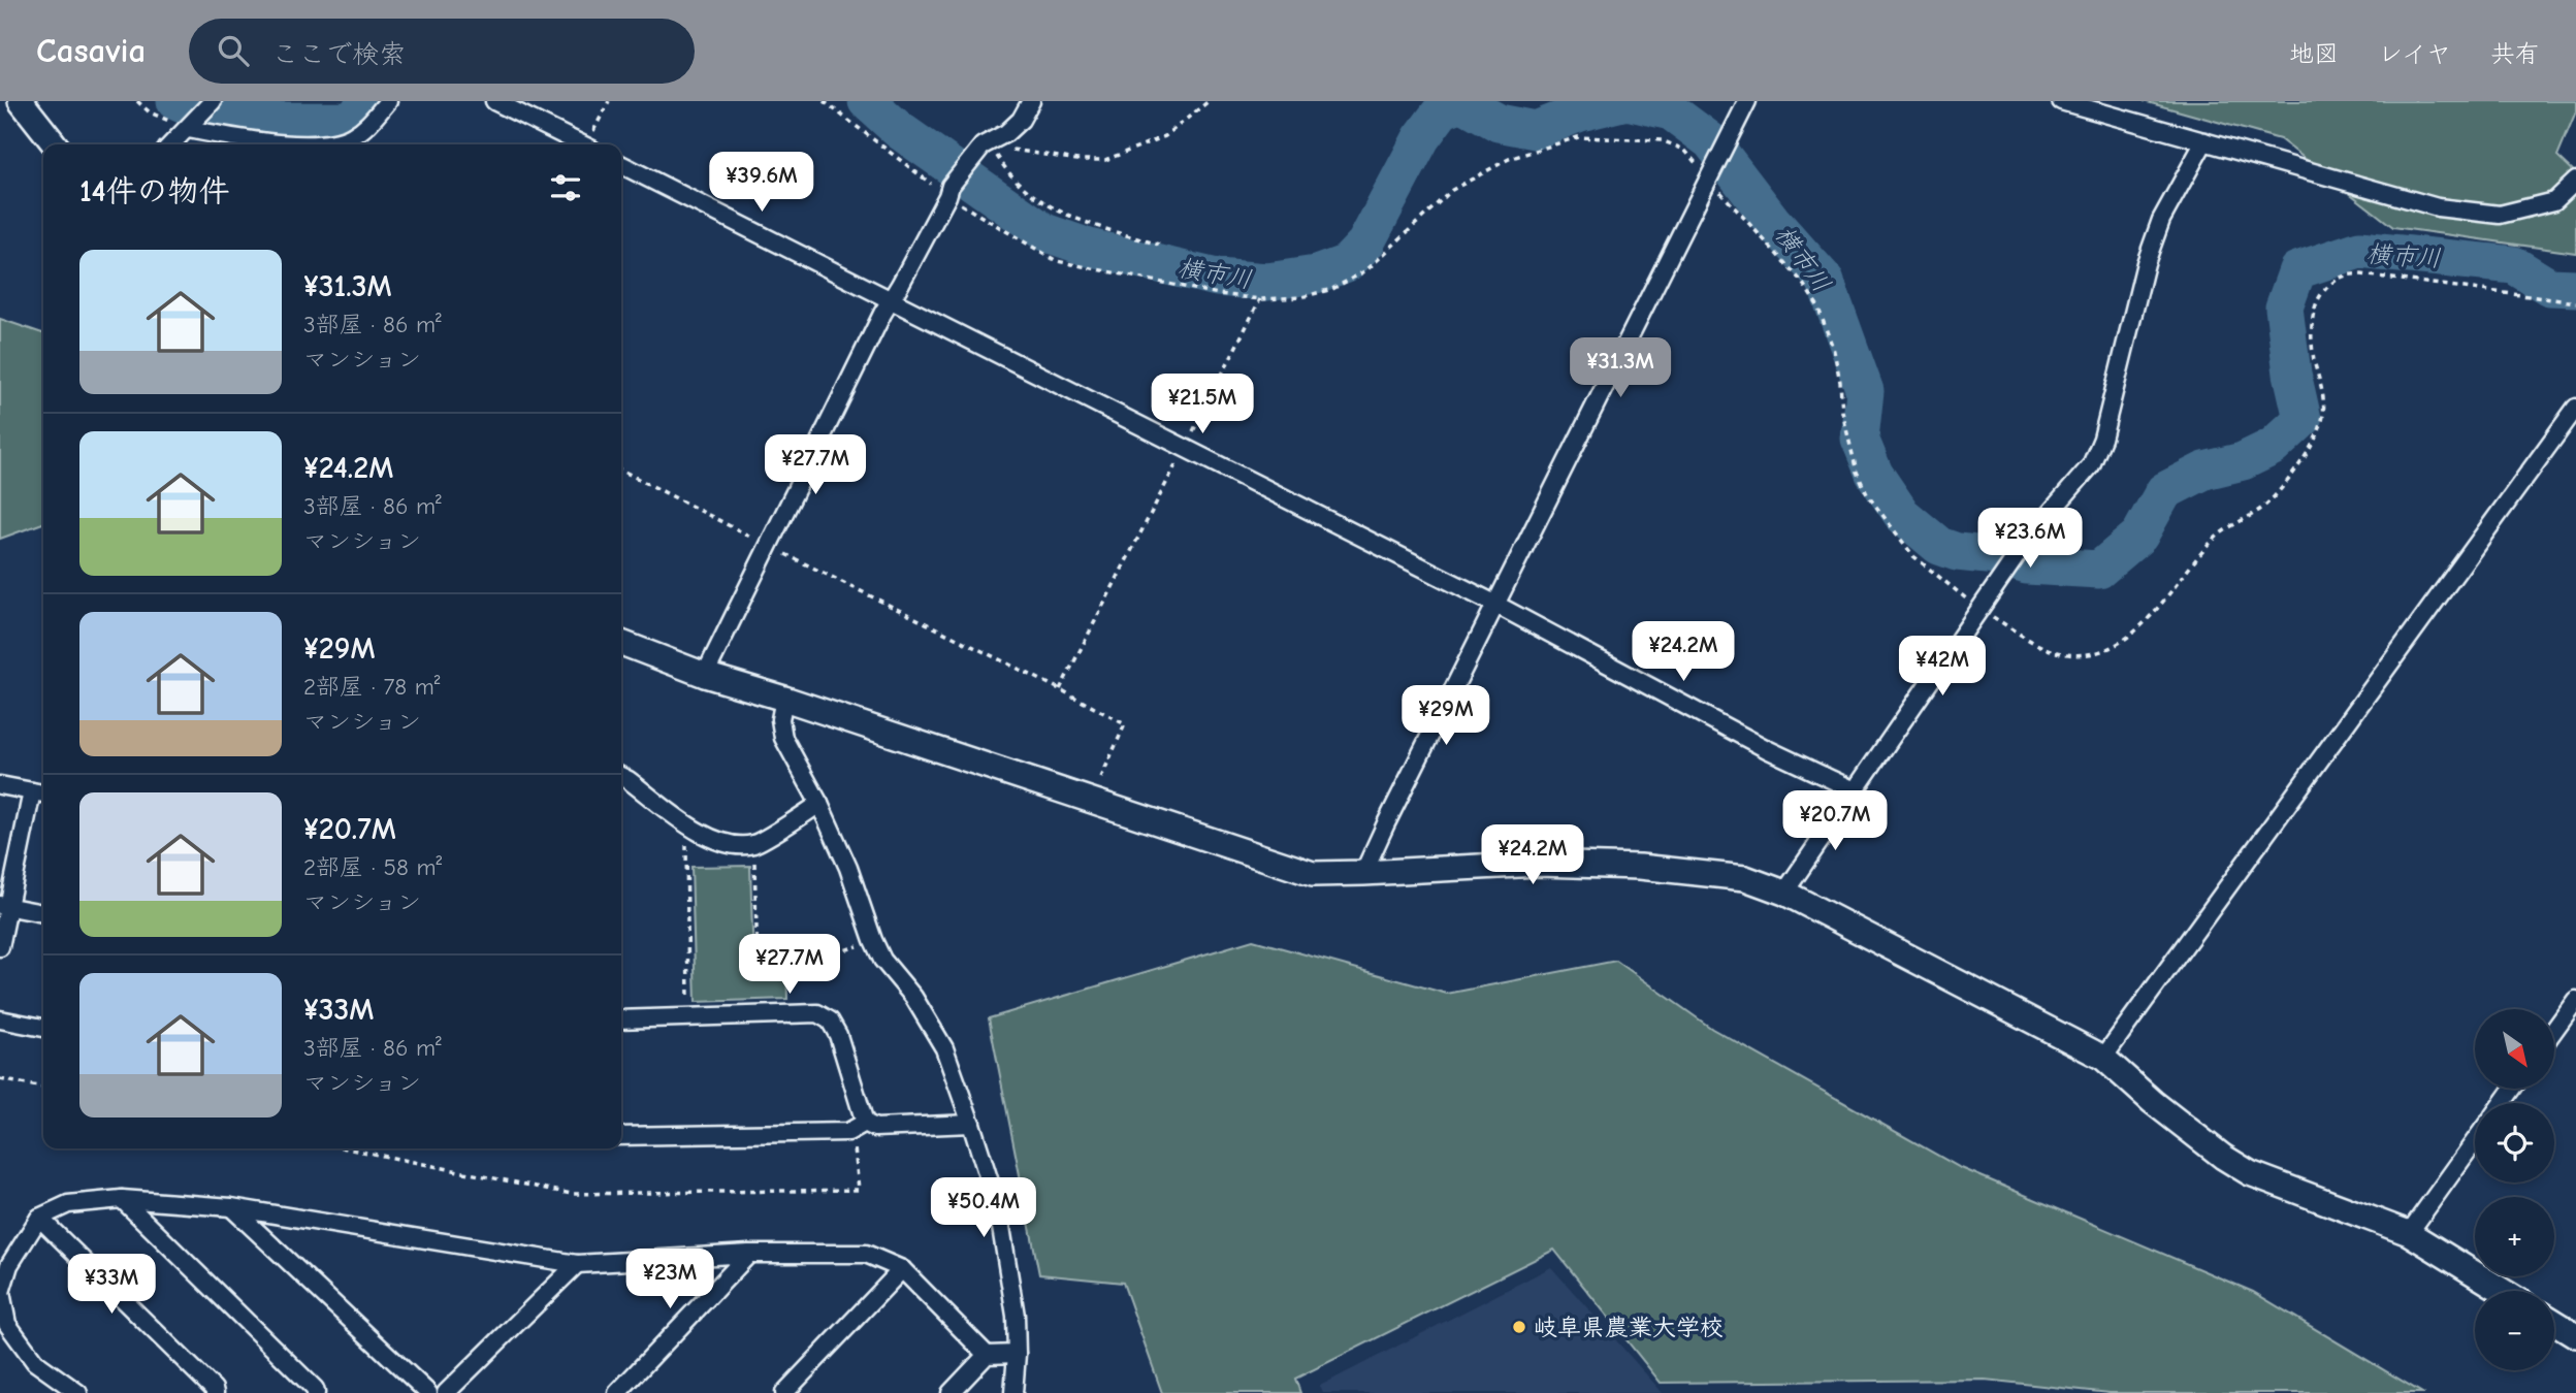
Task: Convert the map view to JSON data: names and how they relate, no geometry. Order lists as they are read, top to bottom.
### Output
{
  "water": ["横市川"],
  "places": ["岐阜県農業大学校"],
  "north": "bottom right",
  "page": {
    "header": "Casavia",
    "search": "ここで検索",
    "nav": ["地図", "レイヤ", "共有"],
    "heading": "14件の物件",
    "price": [
      "¥39.6M",
      "¥31.3M",
      "¥21.5M",
      "¥27.7M",
      "¥23.6M",
      "¥24.2M",
      "¥42M",
      "¥29M",
      "¥20.7M",
      "¥24.2M",
      "¥27.7M",
      "¥50.4M",
      "¥23M",
      "¥33M"
    ],
    "list": [
      {
        "name": "¥31.3M",
        "note": "3部屋 · 86 m² · マンション"
      },
      {
        "name": "¥24.2M",
        "note": "3部屋 · 86 m² · マンション"
      },
      {
        "name": "¥29M",
        "note": "2部屋 · 78 m² · マンション"
      },
      {
        "name": "¥20.7M",
        "note": "2部屋 · 58 m² · マンション"
      },
      {
        "name": "¥33M",
        "note": "3部屋 · 86 m² · マンション"
      }
    ],
    "map_buttons": ["+", "−"]
  }
}
